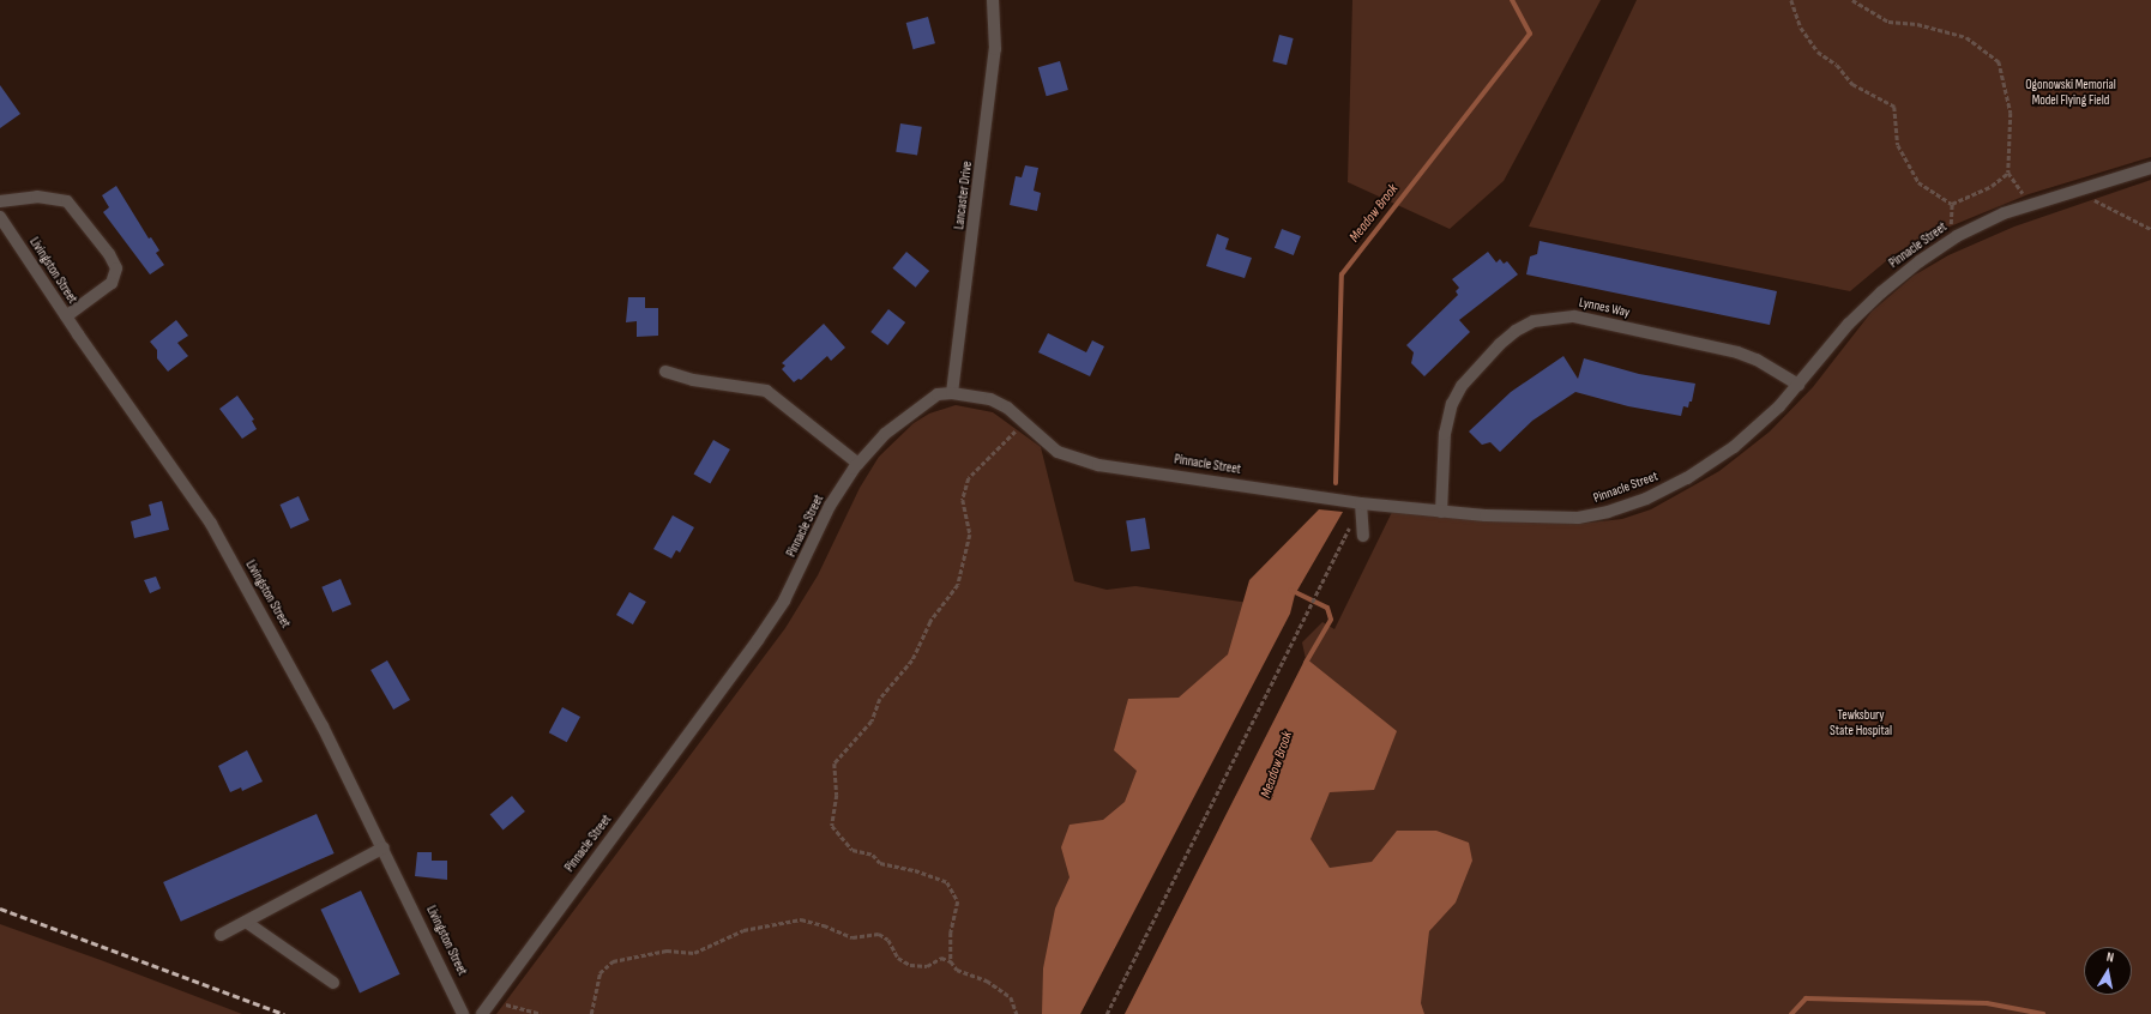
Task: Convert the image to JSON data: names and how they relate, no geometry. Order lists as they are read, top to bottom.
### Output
{
  "streets": {
    "street": [
      "Lancaster Drive",
      "Pinnacle Street",
      "Livingston Street",
      "Lynnes Way"
    ]
  },
  "crossings": [
    ["Lancaster Drive", "Pinnacle Street"],
    ["Pinnacle Street", "Lynnes Way"]
  ],
  "water": ["Meadow Brook"],
  "parks": ["Ogonowski Memorial Model Flying Field", "Tewksbury State Hospital"],
  "north": "top"
}
